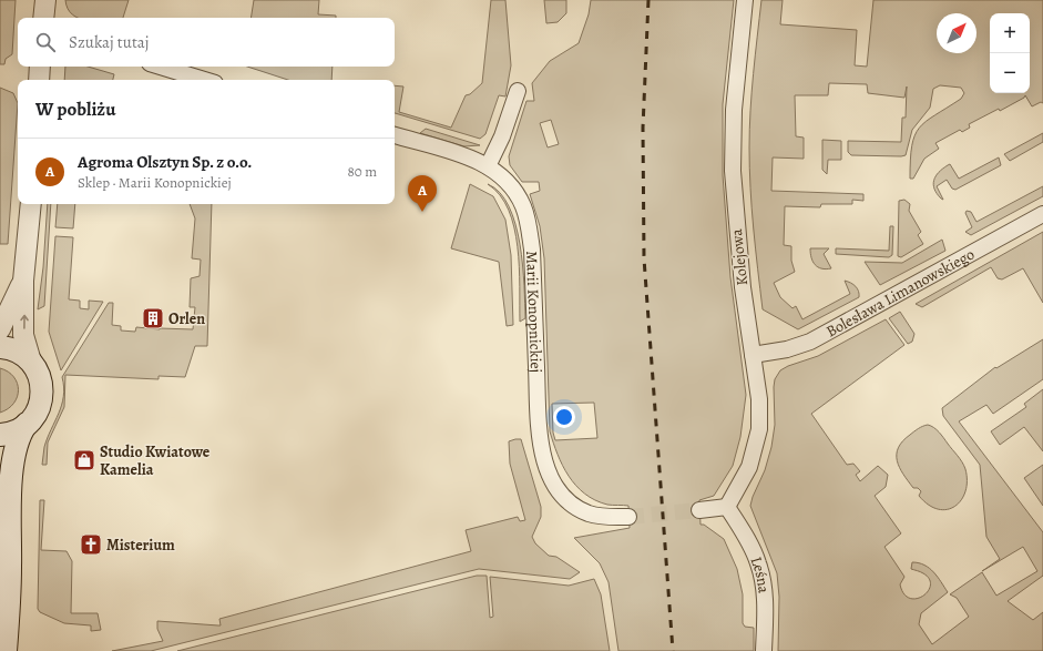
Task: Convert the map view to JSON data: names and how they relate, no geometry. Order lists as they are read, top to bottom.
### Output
{
  "streets": {
    "street": [
      "Kolejowa",
      "Bolesława Limanowskiego",
      "Marii Konopnickiej",
      "Leśna"
    ]
  },
  "crossings": [
    ["Kolejowa", "Bolesława Limanowskiego"],
    ["Kolejowa", "Leśna"]
  ],
  "places": {
    "building": ["Orlen"],
    "shop": ["Studio Kwiatowe Kamelia"],
    "church": ["Misterium"]
  },
  "north": "top right",
  "page": {
    "map_buttons": ["+", "−"],
    "search": "Szukaj tutaj",
    "heading": "W pobliżu",
    "list": [
      {
        "mark": "A",
        "name": "Agroma Olsztyn Sp. z o.o.",
        "note": "Sklep · Marii Konopnickiej",
        "value": "80 m"
      }
    ],
    "pins": "A"
  }
}
